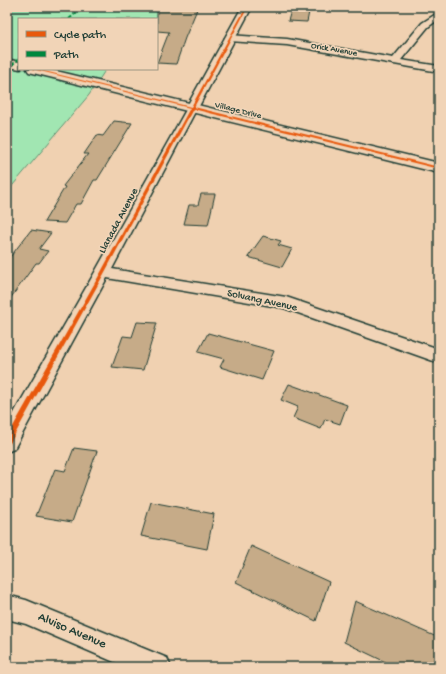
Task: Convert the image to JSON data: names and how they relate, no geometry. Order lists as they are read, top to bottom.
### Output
{
  "streets": {
    "main road": ["Village Drive"],
    "street": [
      "Orick Avenue",
      "Llanada Avenue",
      "Solvang Avenue",
      "Alviso Avenue"
    ]
  },
  "crossings": [
    ["Orick Avenue", "Llanada Avenue"],
    ["Village Drive", "Llanada Avenue"],
    ["Llanada Avenue", "Solvang Avenue"]
  ],
  "legend": ["Cycle path", "Path"]
}
